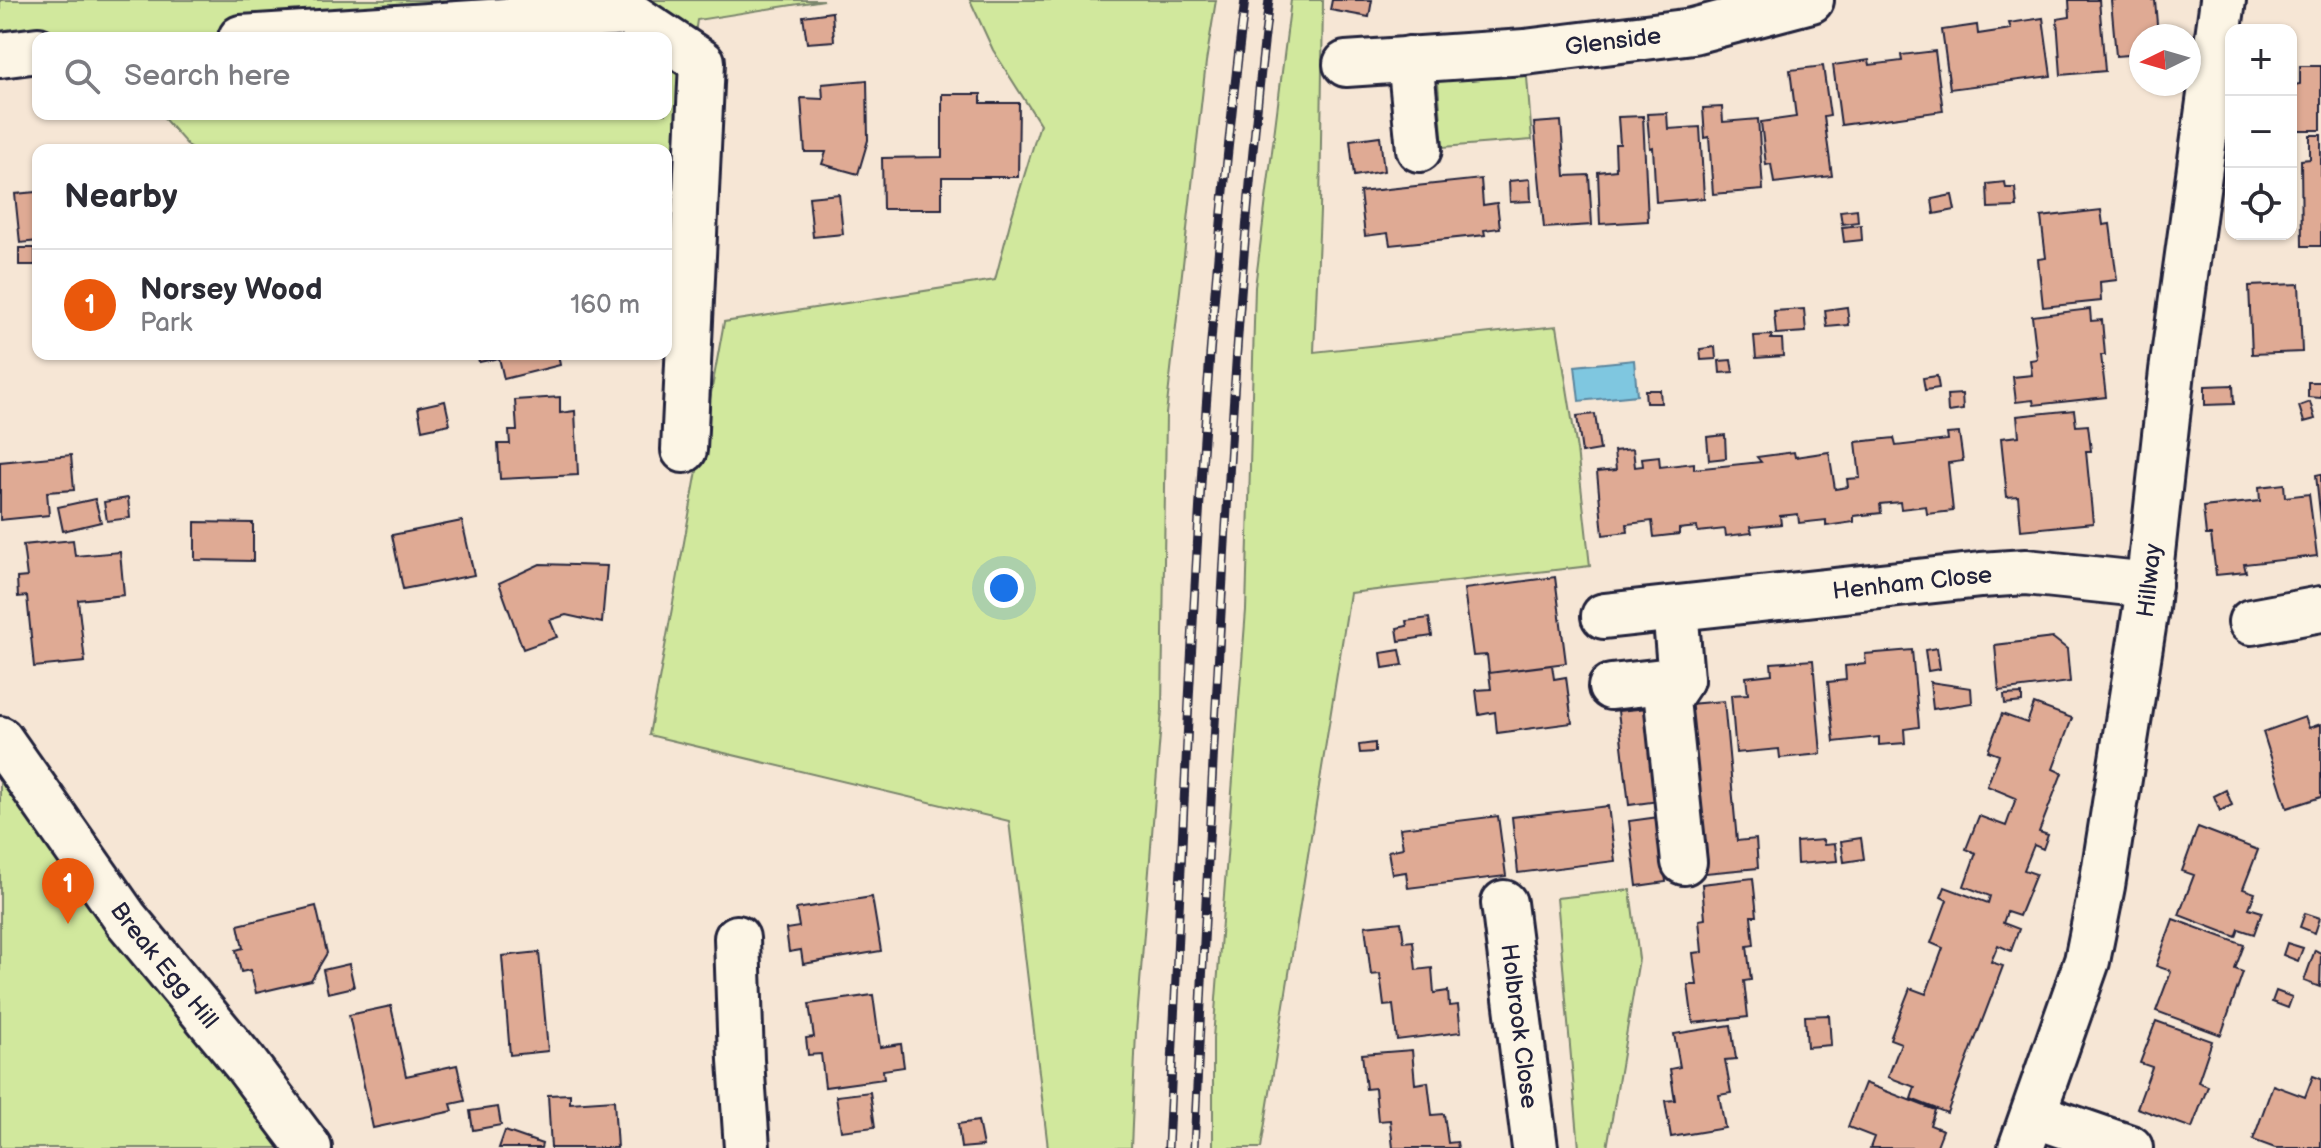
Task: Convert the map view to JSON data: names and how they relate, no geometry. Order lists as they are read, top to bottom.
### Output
{
  "streets": {
    "street": [
      "Glenside",
      "Hillway",
      "Henham Close",
      "Break Egg Hill",
      "Holbrook Close"
    ]
  },
  "crossings": [
    ["Hillway", "Henham Close"]
  ],
  "north": "left",
  "page": {
    "map_buttons": ["+", "−"],
    "search": "Search here",
    "heading": "Nearby",
    "list": [
      {
        "mark": "1",
        "name": "Norsey Wood",
        "note": "Park",
        "value": "160 m"
      }
    ],
    "pins": "1"
  }
}
